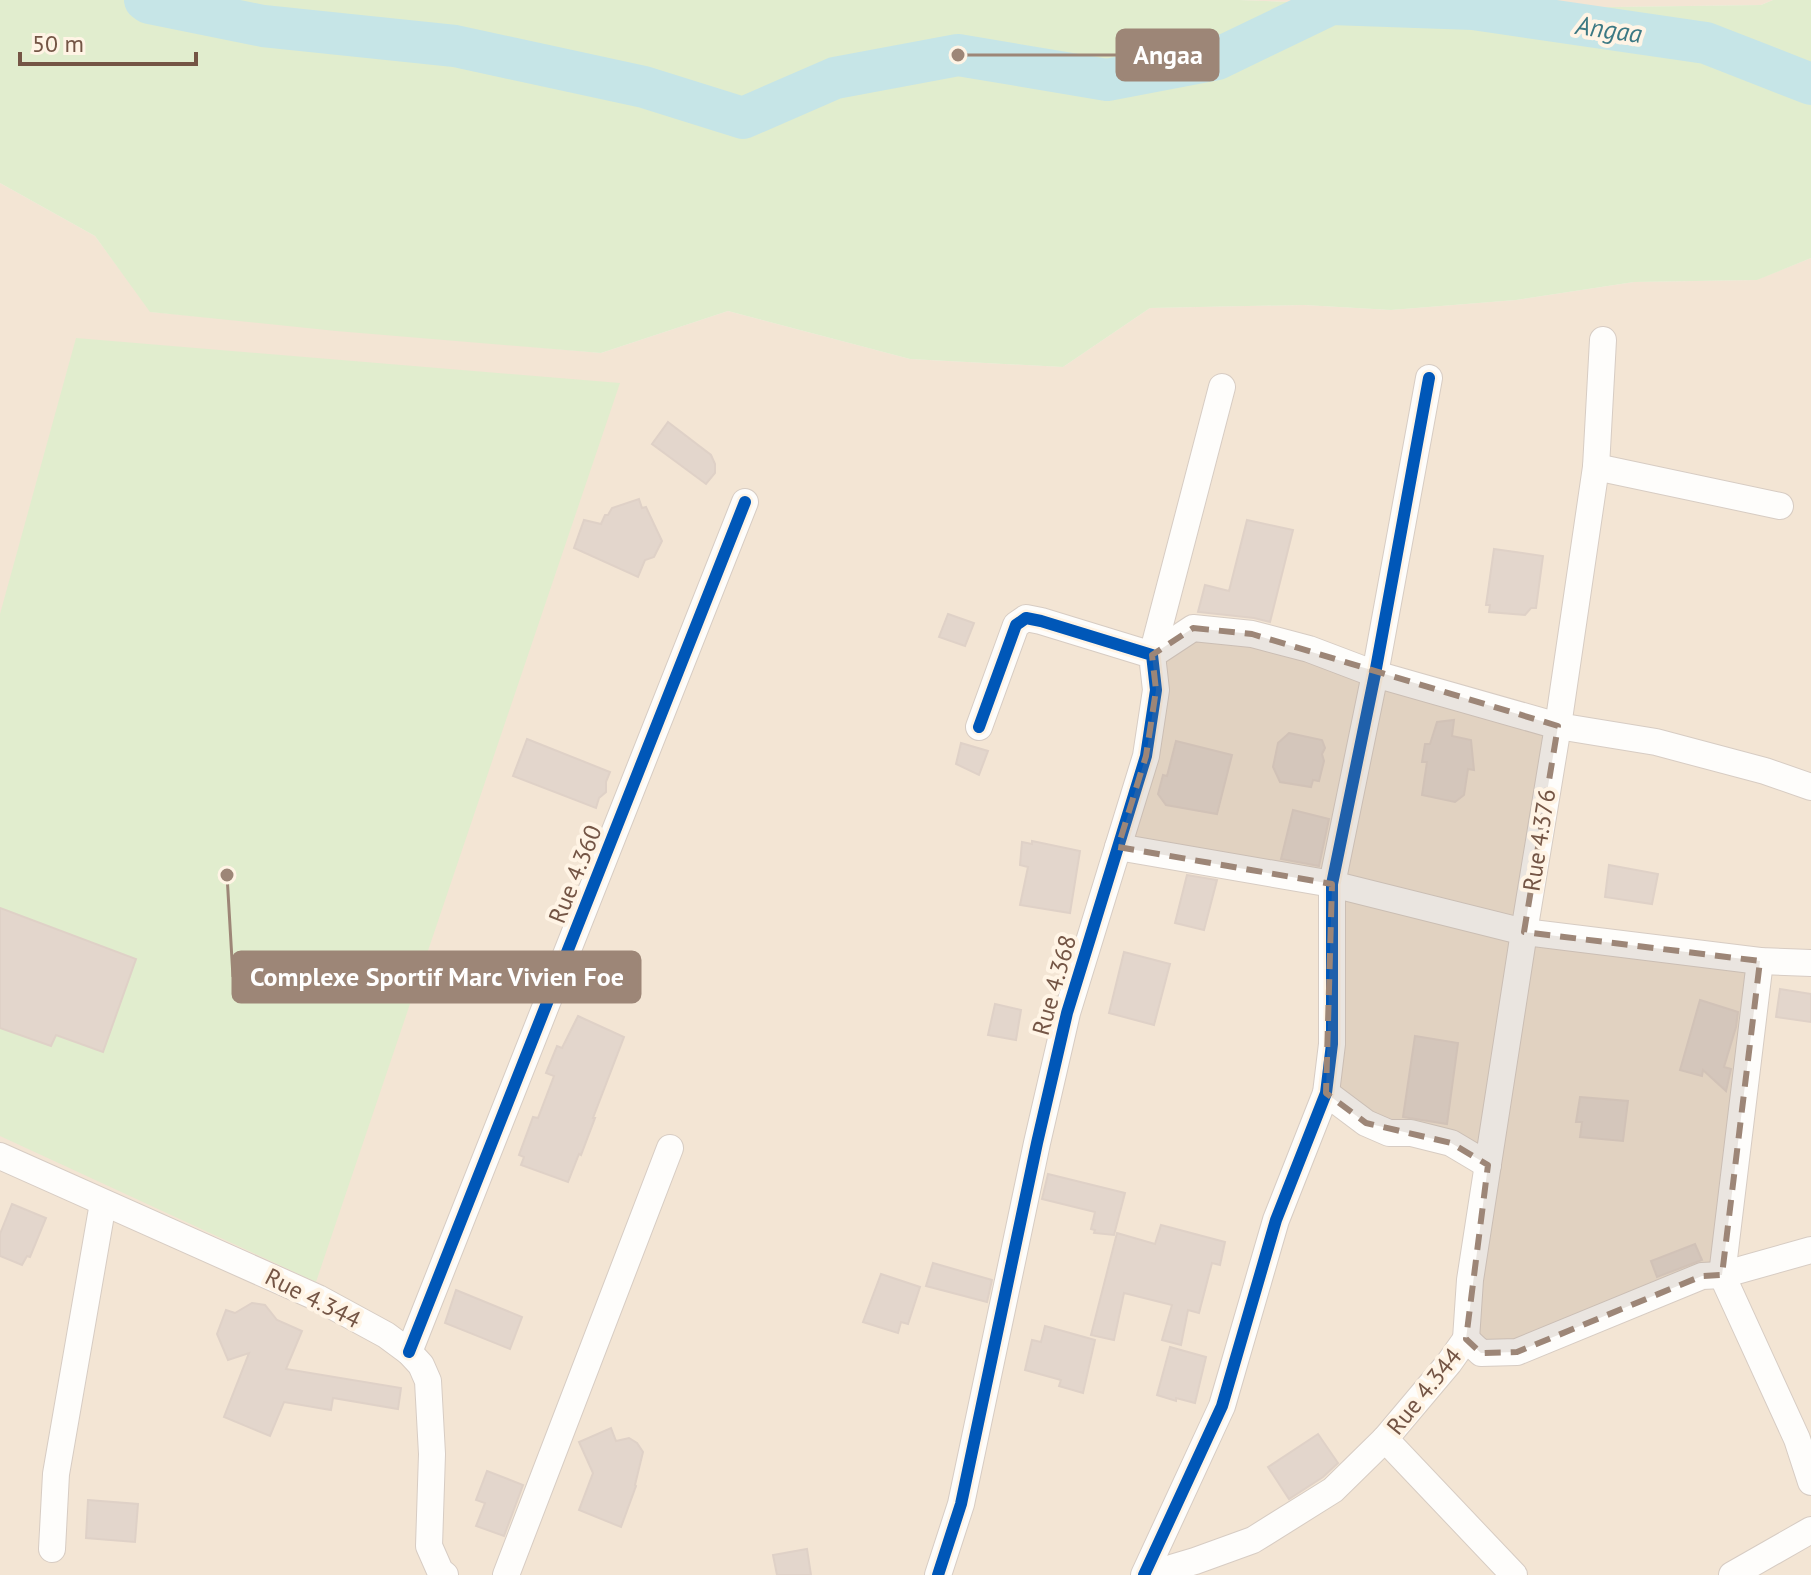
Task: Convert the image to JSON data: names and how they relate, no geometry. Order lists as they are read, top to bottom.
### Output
{
  "streets": {
    "street": [
      "Rue 4.376",
      "Rue 4.360",
      "Rue 4.368",
      "Rue 4.344"
    ]
  },
  "crossings": [
    ["Rue 4.376", "Rue 4.344"],
    ["Rue 4.360", "Rue 4.344"]
  ],
  "water": ["Angaa"],
  "places": ["Angaa", "Complexe Sportif Marc Vivien Foe"],
  "scale_bar": "50 m"
}
